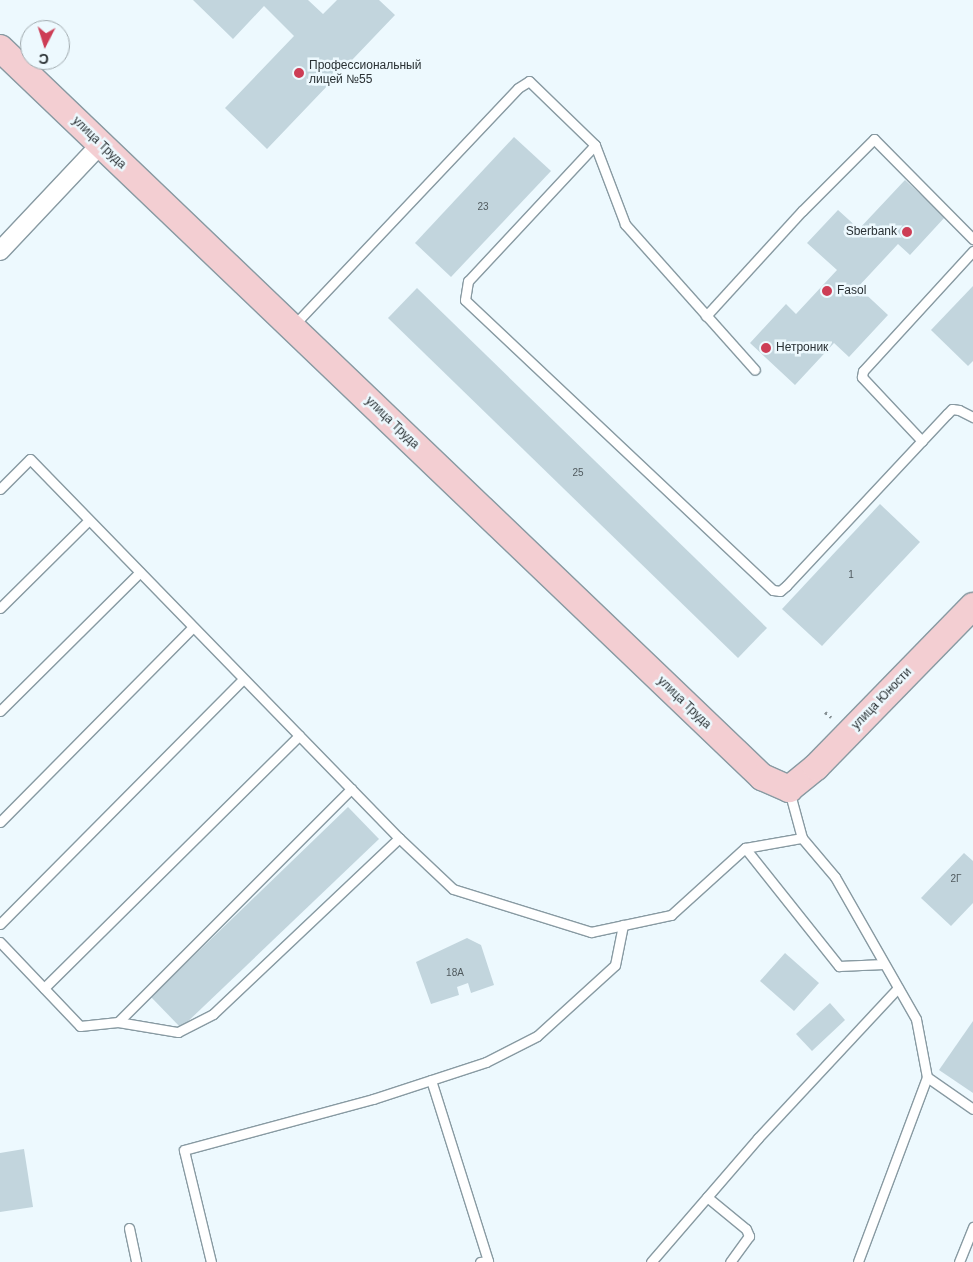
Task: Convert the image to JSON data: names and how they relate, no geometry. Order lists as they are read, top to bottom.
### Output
{
  "streets": {
    "street": ["улица Труда", "улица Юности"]
  },
  "crossings": [
    ["улица Труда", "улица Юности"]
  ],
  "places": [
    "Профессиональный лицей №55",
    "Sberbank",
    "Fasol",
    "Нетроник"
  ],
  "house_numbers": [
    "23",
    "25",
    "1",
    "2Г",
    "18А"
  ],
  "north": "bottom"
}
